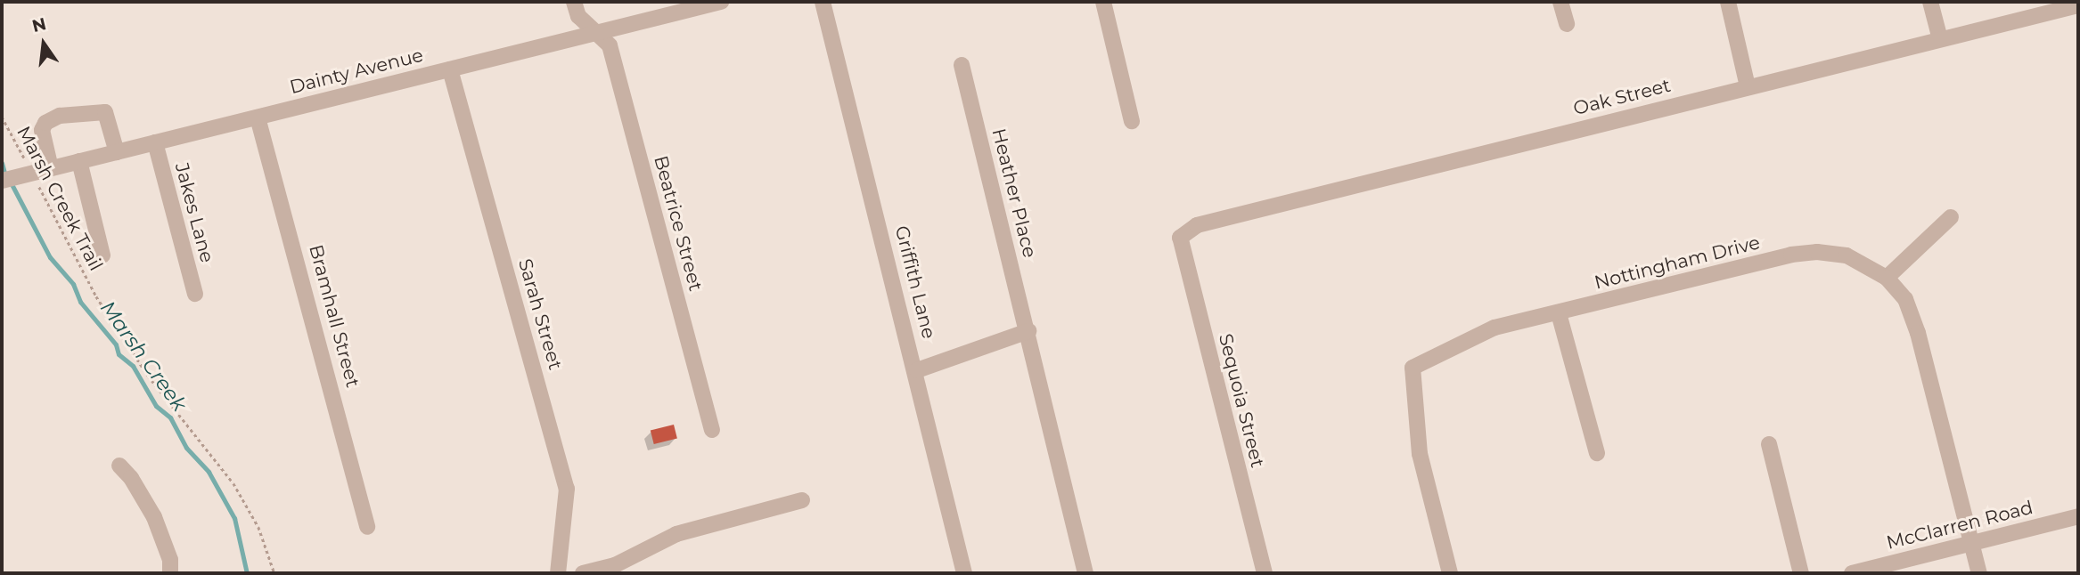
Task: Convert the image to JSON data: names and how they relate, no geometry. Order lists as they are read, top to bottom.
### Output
{
  "streets": {
    "street": [
      "Dainty Avenue",
      "Oak Street",
      "Heather Place",
      "Jakes Lane",
      "Beatrice Street",
      "Nottingham Drive",
      "Griffith Lane",
      "Sarah Street",
      "Bramhall Street",
      "Sequoia Street",
      "McClarren Road"
    ],
    "path": ["Marsh Creek Trail"]
  },
  "crossings": [
    ["Dainty Avenue", "Marsh Creek Trail"],
    ["Dainty Avenue", "Jakes Lane"],
    ["Dainty Avenue", "Beatrice Street"],
    ["Dainty Avenue", "Sarah Street"],
    ["Dainty Avenue", "Bramhall Street"],
    ["Oak Street", "Sequoia Street"],
    ["Nottingham Drive", "McClarren Road"]
  ],
  "water": ["Marsh Creek"],
  "north": "top"
}
